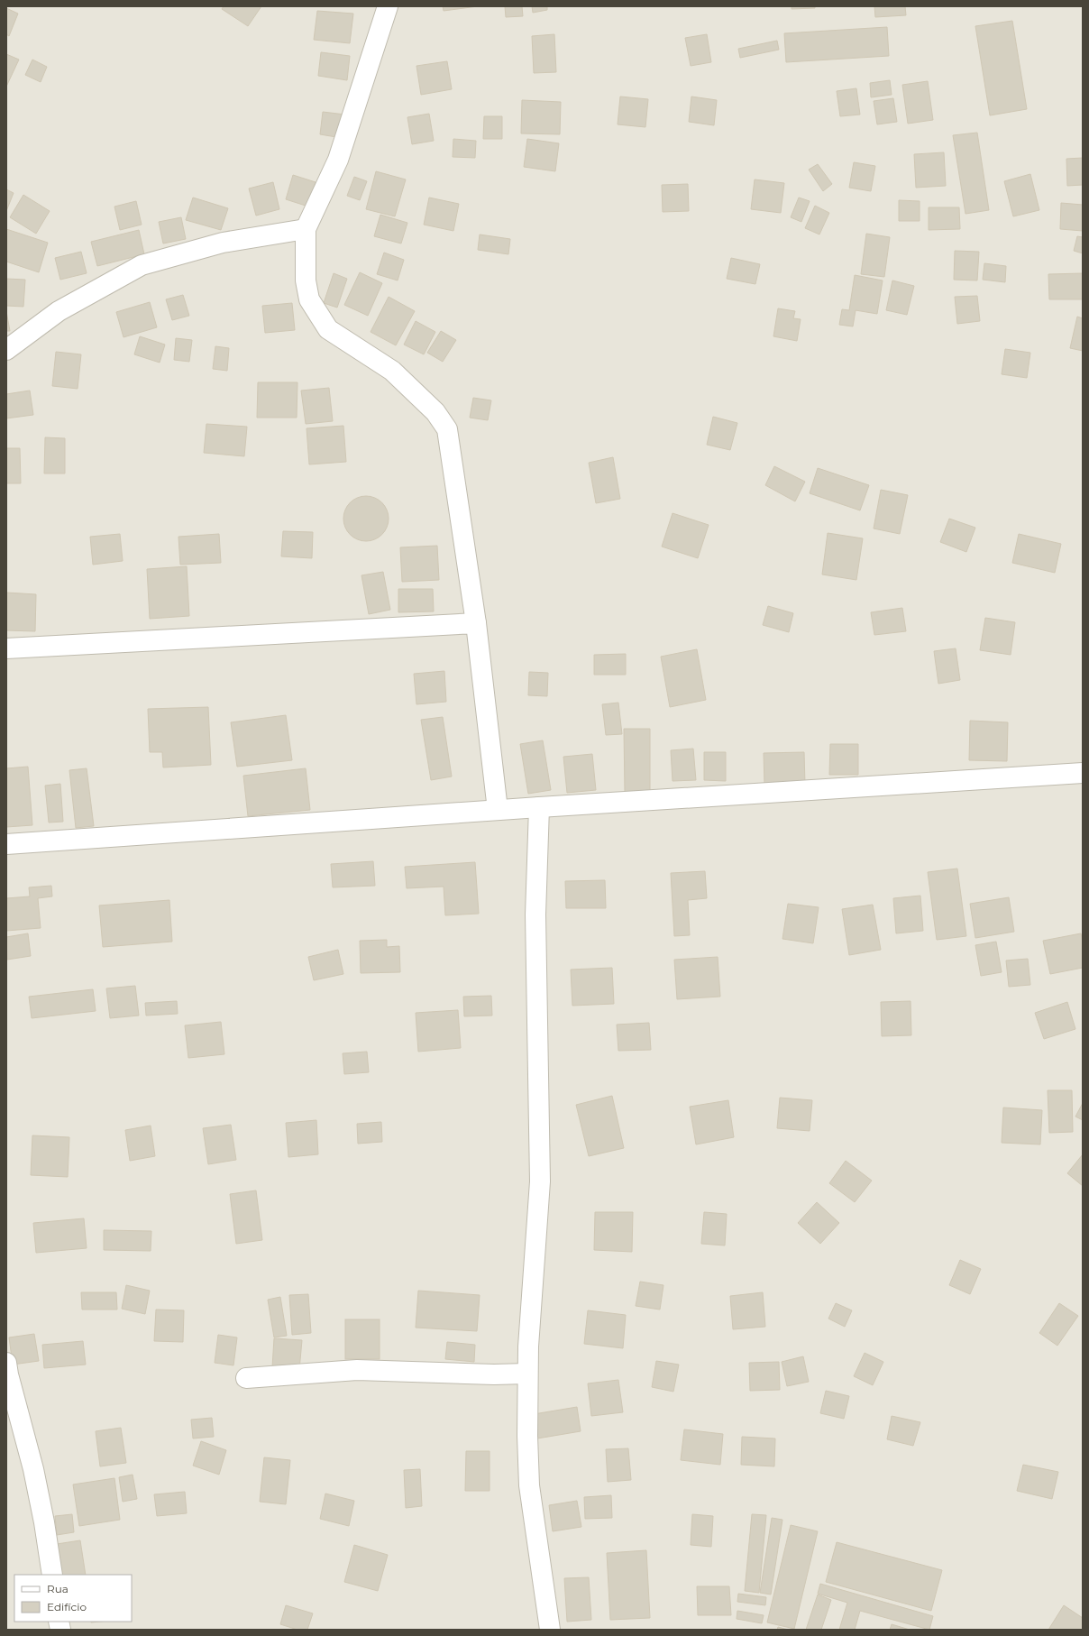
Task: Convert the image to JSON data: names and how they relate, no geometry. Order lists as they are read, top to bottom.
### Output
{
  "legend": ["Rua", "Edifício"]
}
